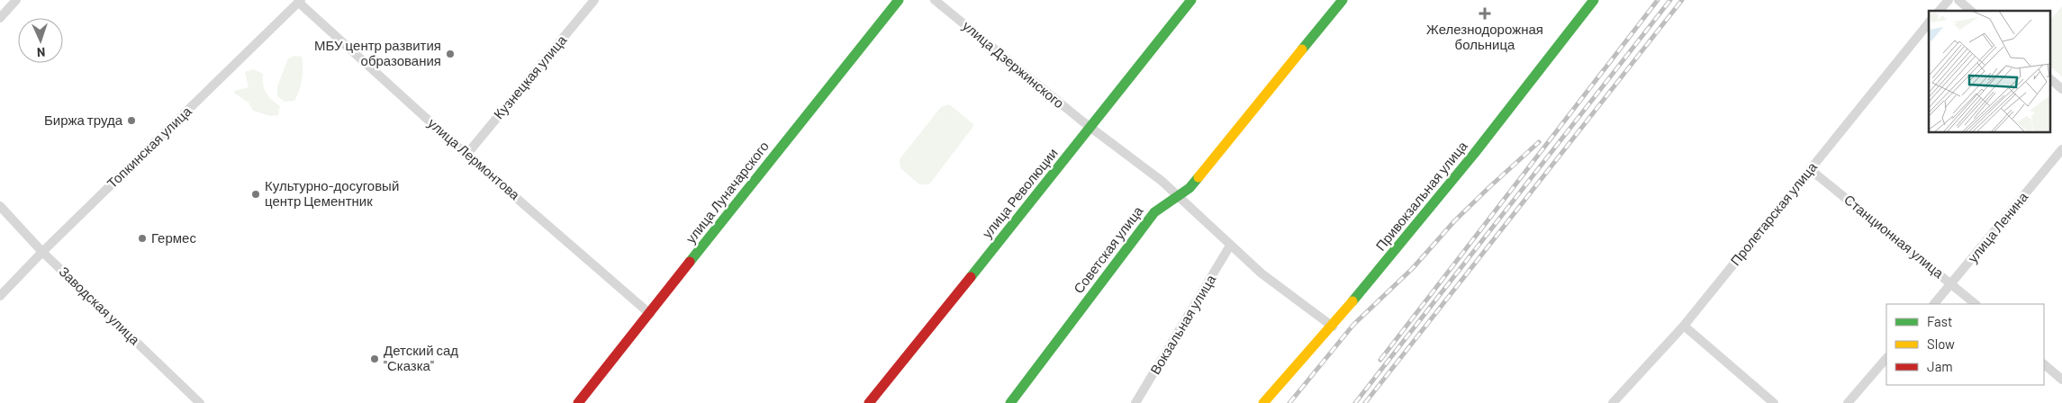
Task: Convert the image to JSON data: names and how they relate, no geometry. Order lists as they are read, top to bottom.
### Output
{
  "streets": {
    "street": [
      "улица Дзержинского",
      "Кузнецкая улица",
      "Топкинская улица",
      "улица Лермонтова",
      "улица Луначарского",
      "улица Революции",
      "Привокзальная улица",
      "Пролетарская улица",
      "улица Ленина",
      "Станционная улица",
      "Советская улица",
      "Заводская улица",
      "Вокзальная улица"
    ]
  },
  "crossings": [
    ["улица Дзержинского", "улица Революции"],
    ["улица Дзержинского", "Привокзальная улица"],
    ["улица Дзержинского", "Советская улица"],
    ["улица Дзержинского", "Вокзальная улица"],
    ["Кузнецкая улица", "улица Лермонтова"],
    ["Топкинская улица", "улица Лермонтова"],
    ["Топкинская улица", "Заводская улица"],
    ["улица Лермонтова", "улица Луначарского"],
    ["Пролетарская улица", "Станционная улица"],
    ["улица Ленина", "Станционная улица"]
  ],
  "places": {
    "health": ["Железнодорожная больница"],
    "other": [
      "МБУ центр развития образования",
      "Биржа труда",
      "Культурно-досуговый центр Цементник",
      "Гермес",
      "Детский сад \"Сказка\""
    ]
  },
  "legend": ["Fast", "Slow", "Jam"],
  "north": "bottom"
}
